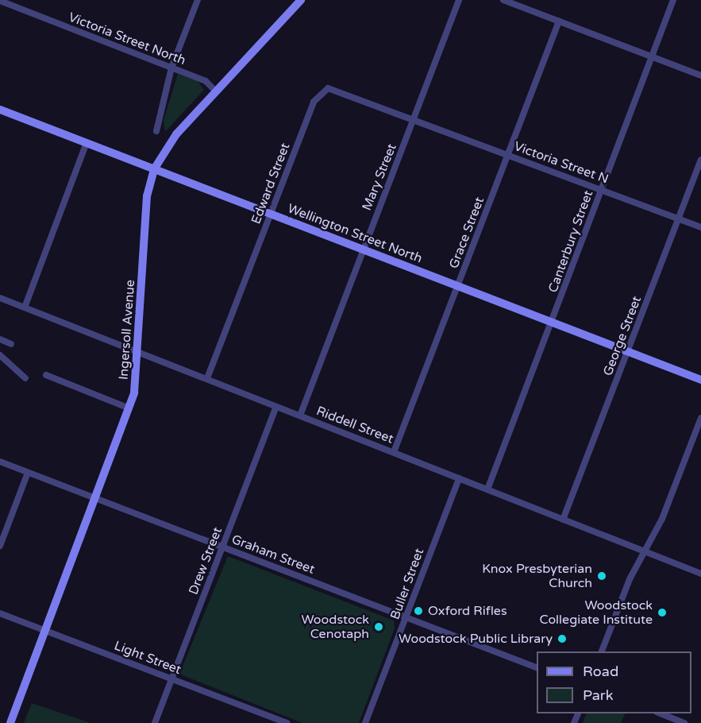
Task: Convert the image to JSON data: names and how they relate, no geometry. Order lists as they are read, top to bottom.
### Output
{
  "streets": {
    "street": [
      "Victoria Street North",
      "Victoria Street N",
      "Mary Street",
      "Edward Street",
      "Grace Street",
      "Wellington Street North",
      "Canterbury Street",
      "Ingersoll Avenue",
      "George Street",
      "Riddell Street",
      "Graham Street",
      "Drew Street",
      "Buller Street",
      "Light Street"
    ]
  },
  "crossings": [
    ["Victoria Street North", "Ingersoll Avenue"],
    ["Victoria Street N", "Mary Street"],
    ["Victoria Street N", "Edward Street"],
    ["Victoria Street N", "Grace Street"],
    ["Victoria Street N", "Canterbury Street"],
    ["Victoria Street N", "George Street"],
    ["Mary Street", "Edward Street"],
    ["Mary Street", "Wellington Street North"],
    ["Mary Street", "Riddell Street"],
    ["Edward Street", "Wellington Street North"],
    ["Edward Street", "Riddell Street"],
    ["Grace Street", "Wellington Street North"],
    ["Grace Street", "Riddell Street"],
    ["Wellington Street North", "Canterbury Street"],
    ["Wellington Street North", "Ingersoll Avenue"],
    ["Wellington Street North", "George Street"],
    ["Canterbury Street", "Riddell Street"],
    ["Ingersoll Avenue", "Riddell Street"],
    ["Ingersoll Avenue", "Graham Street"],
    ["Ingersoll Avenue", "Light Street"],
    ["George Street", "Riddell Street"],
    ["Riddell Street", "Drew Street"],
    ["Riddell Street", "Buller Street"],
    ["Graham Street", "Drew Street"],
    ["Graham Street", "Buller Street"],
    ["Drew Street", "Light Street"]
  ],
  "places": [
    "Knox Presbyterian Church",
    "Oxford Rifles",
    "Woodstock Collegiate Institute",
    "Woodstock Cenotaph",
    "Woodstock Public Library"
  ],
  "legend": ["Road", "Park"]
}
